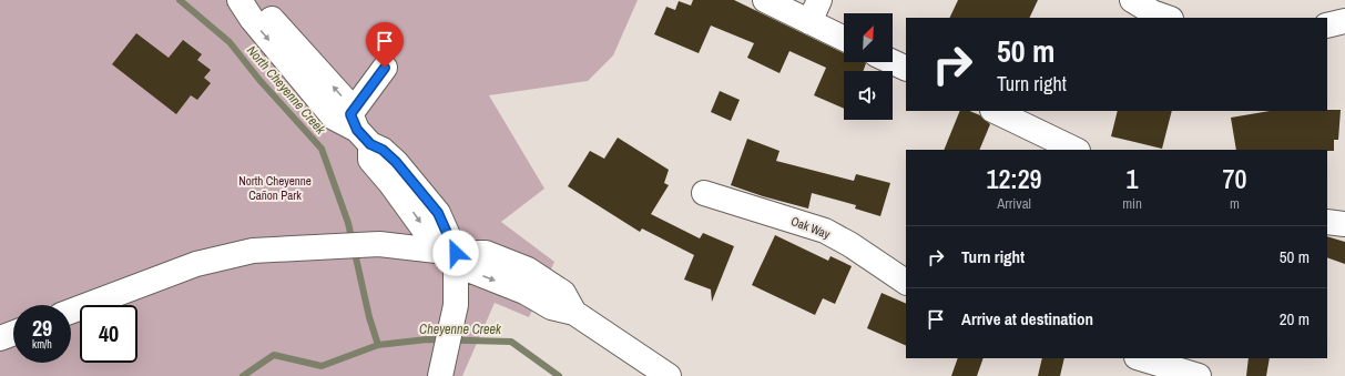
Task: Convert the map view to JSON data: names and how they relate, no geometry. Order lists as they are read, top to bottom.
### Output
{
  "streets": {
    "street": ["Oak Way"]
  },
  "water": ["North Cheyenne Creek", "Cheyenne Creek"],
  "parks": ["North Cheyenne Cañon Park"],
  "north": "top right",
  "page": {
    "turn": ["50 m", "Turn right"],
    "eta": [
      "12:29",
      "Arrival",
      "1",
      "min",
      "70",
      "m"
    ],
    "list": [
      {
        "name": "Turn right",
        "value": "50 m"
      },
      {
        "name": "Arrive at destination",
        "value": "20 m"
      }
    ],
    "speed": "29 km/h",
    "limit": "40"
  }
}
